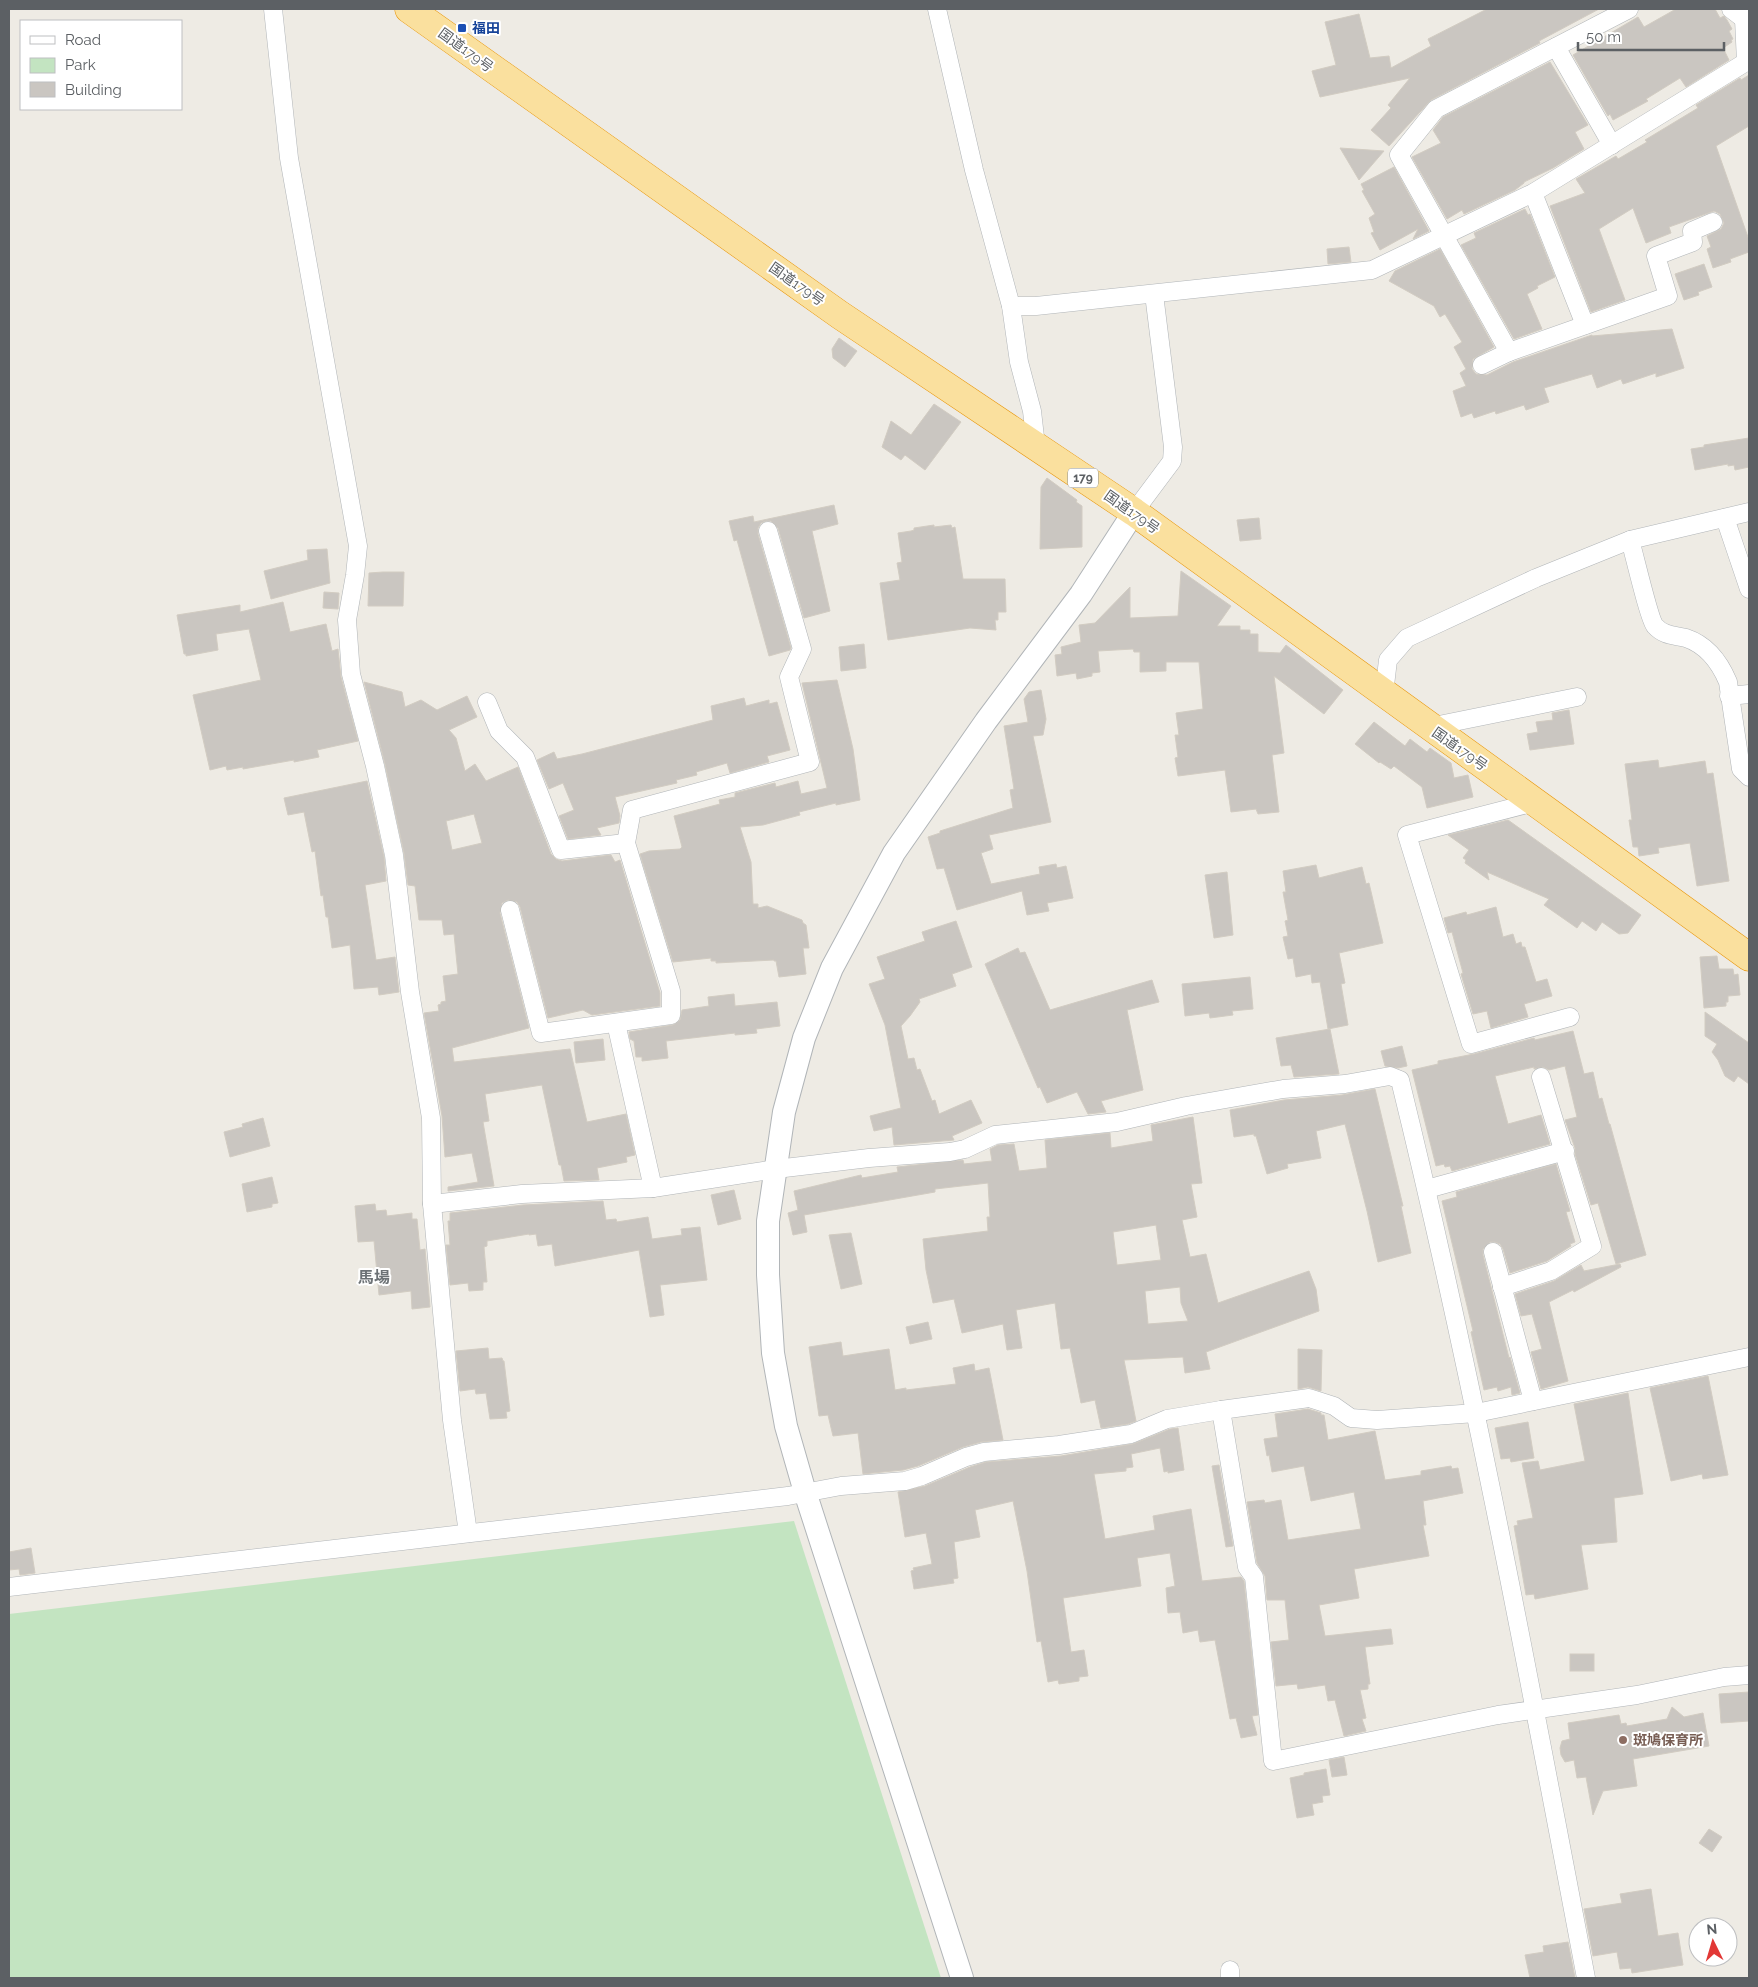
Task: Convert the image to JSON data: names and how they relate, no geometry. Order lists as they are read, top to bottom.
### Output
{
  "streets": {
    "highway": ["国道179号", "179"]
  },
  "districts": ["馬場"],
  "places": {
    "transit": ["福田"],
    "other": ["斑鳩保育所"]
  },
  "legend": ["Road", "Park", "Building"],
  "scale_bar": "50 m",
  "north": "top"
}
